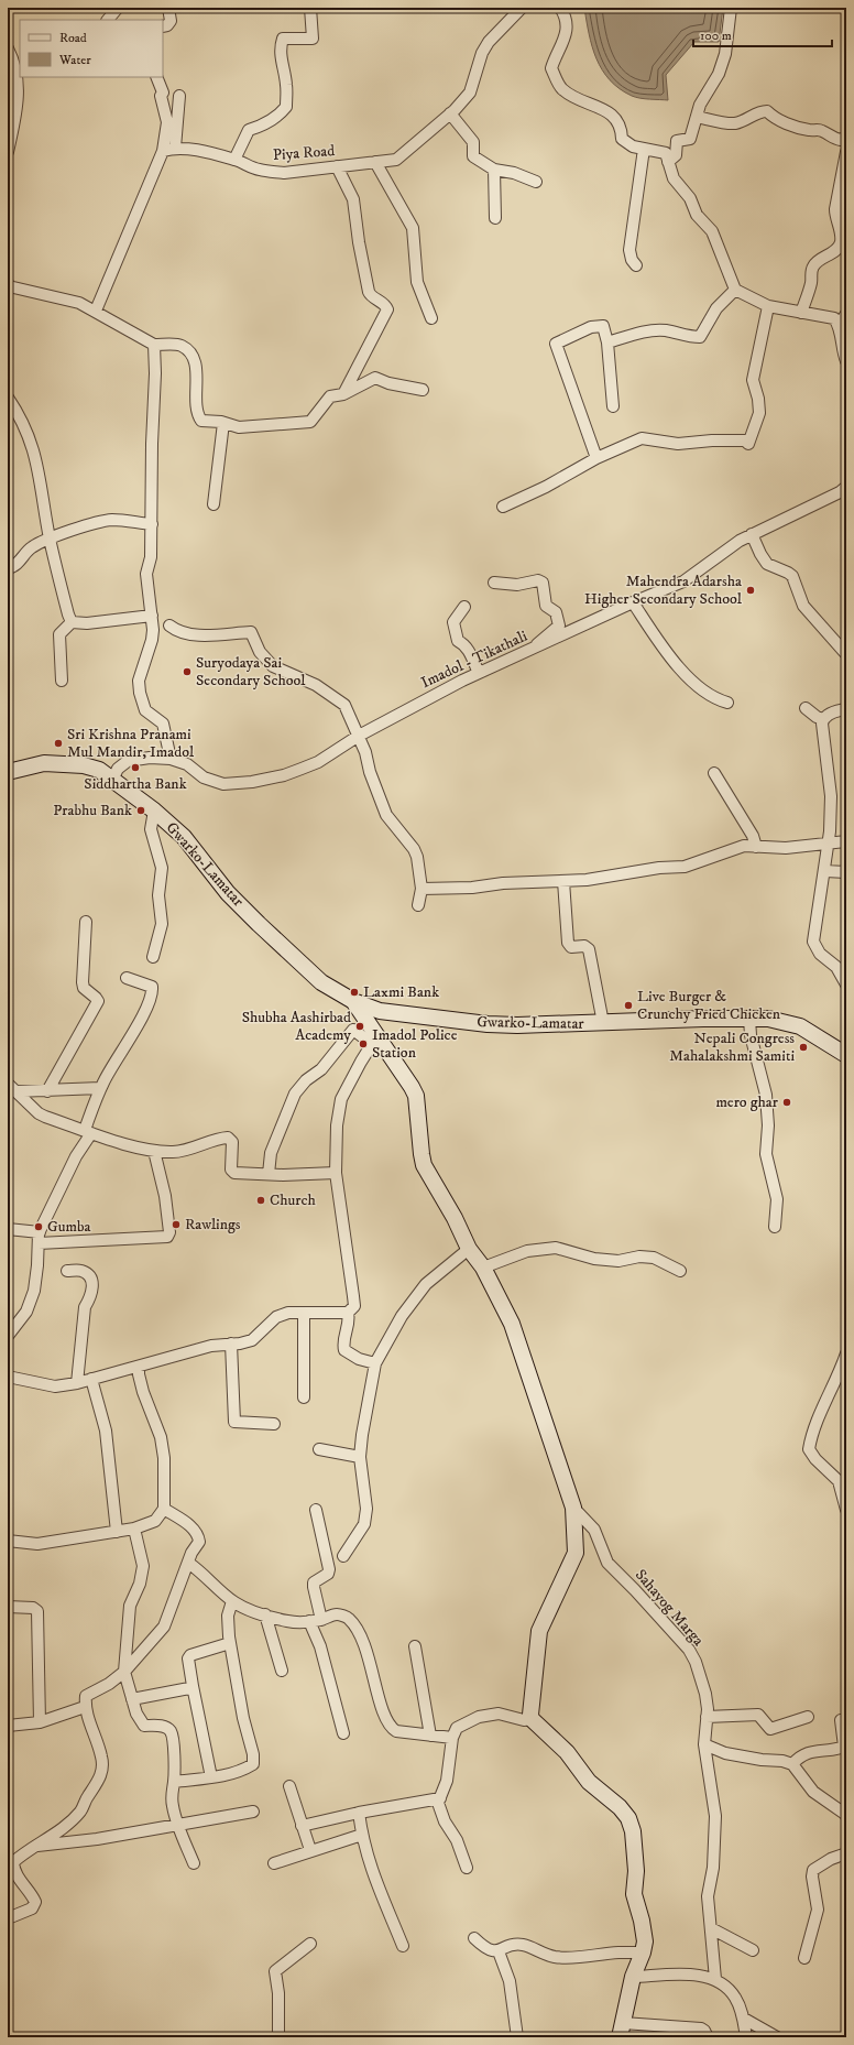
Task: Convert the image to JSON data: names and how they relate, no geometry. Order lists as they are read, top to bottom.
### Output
{
  "streets": {
    "street": [
      "Piya Road",
      "Imadol - Tikathali",
      "Gwarko-Lamatar",
      "Sahayog Marga"
    ]
  },
  "crossings": [
    ["Imadol - Tikathali", "Gwarko-Lamatar"]
  ],
  "places": [
    "Mahendra Adarsha Higher Secondary School",
    "Suryodaya Sai Secondary School",
    "Sri Krishna Pranami Mul Mandir, Imadol",
    "Siddhartha Bank",
    "Prabhu Bank",
    "Laxmi Bank",
    "Live Burger & Crunchy Fried Chicken",
    "Shubha Aashirbad Academy",
    "Imadol Police Station",
    "Nepali Congress Mahalakshmi Samiti",
    "mero ghar",
    "Church",
    "Rawlings",
    "Gumba"
  ],
  "legend": ["Road", "Water"],
  "scale_bar": "100 m"
}
